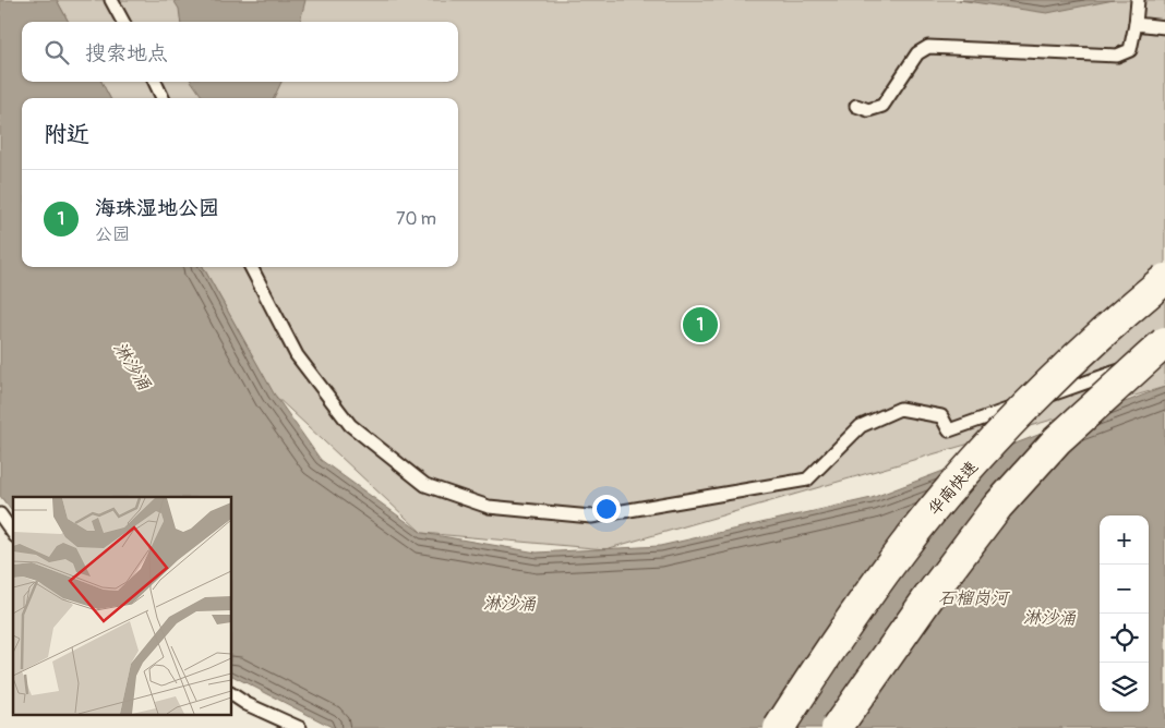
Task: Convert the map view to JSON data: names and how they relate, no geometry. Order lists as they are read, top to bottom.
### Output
{
  "streets": {
    "highway": ["华南快速"]
  },
  "water": ["淋沙涌", "石榴岗河"],
  "page": {
    "search": "搜索地点",
    "heading": "附近",
    "list": [
      {
        "mark": "1",
        "name": "海珠湿地公园",
        "note": "公园",
        "value": "70 m"
      }
    ],
    "pins": "1",
    "map_buttons": ["+", "−"]
  }
}
